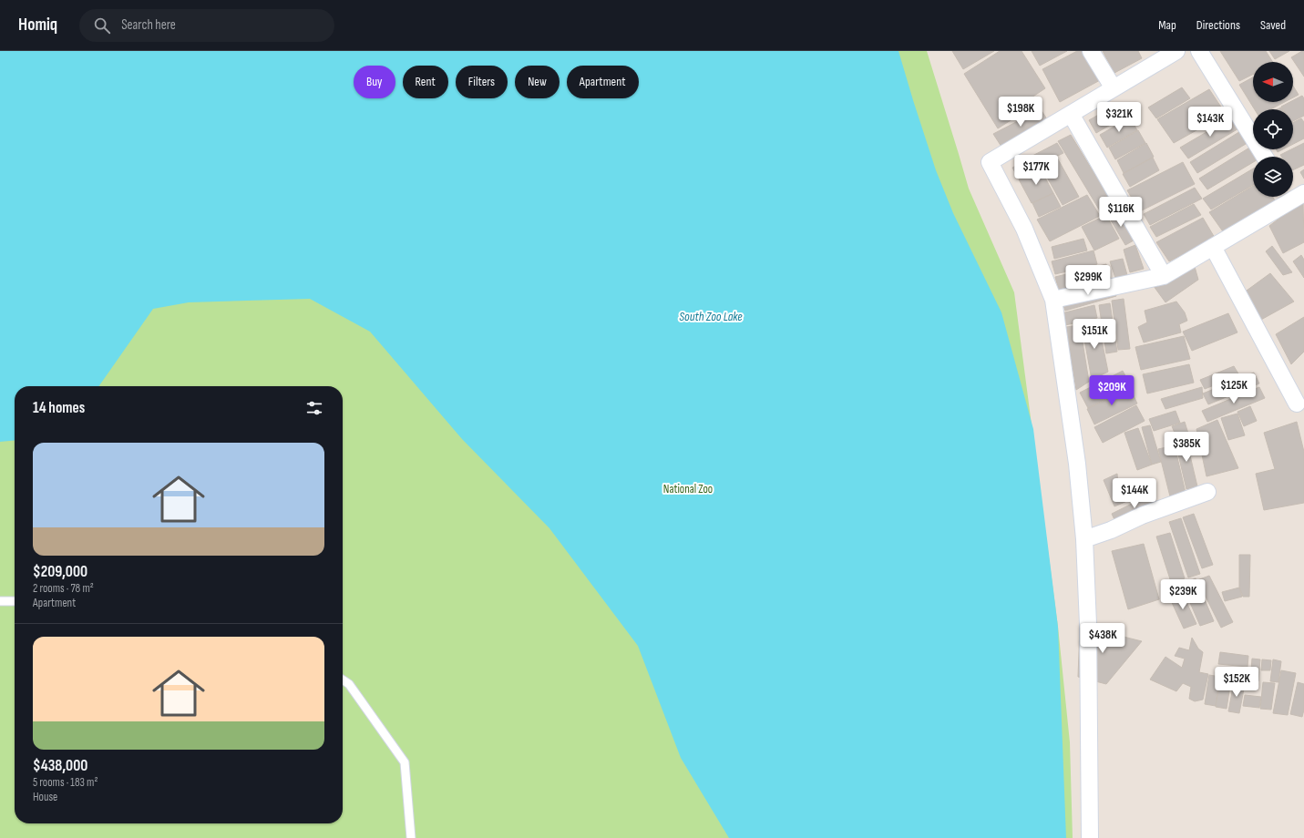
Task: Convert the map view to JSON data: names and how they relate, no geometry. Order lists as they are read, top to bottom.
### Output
{
  "water": ["South Zoo Lake"],
  "parks": ["National Zoo"],
  "north": "left",
  "page": {
    "header": "Homiq",
    "search": "Search here",
    "nav": ["Map", "Directions", "Saved"],
    "chip": [
      "Buy",
      "Rent",
      "Filters",
      "New",
      "Apartment"
    ],
    "price": [
      "$198K",
      "$321K",
      "$143K",
      "$177K",
      "$116K",
      "$299K",
      "$151K",
      "$125K",
      "$209K",
      "$385K",
      "$144K",
      "$239K",
      "$438K",
      "$152K"
    ],
    "heading": "14 homes",
    "list": [
      {
        "name": "$209,000",
        "note": "2 rooms · 78 m² · Apartment"
      },
      {
        "name": "$438,000",
        "note": "5 rooms · 183 m² · House"
      }
    ]
  }
}
